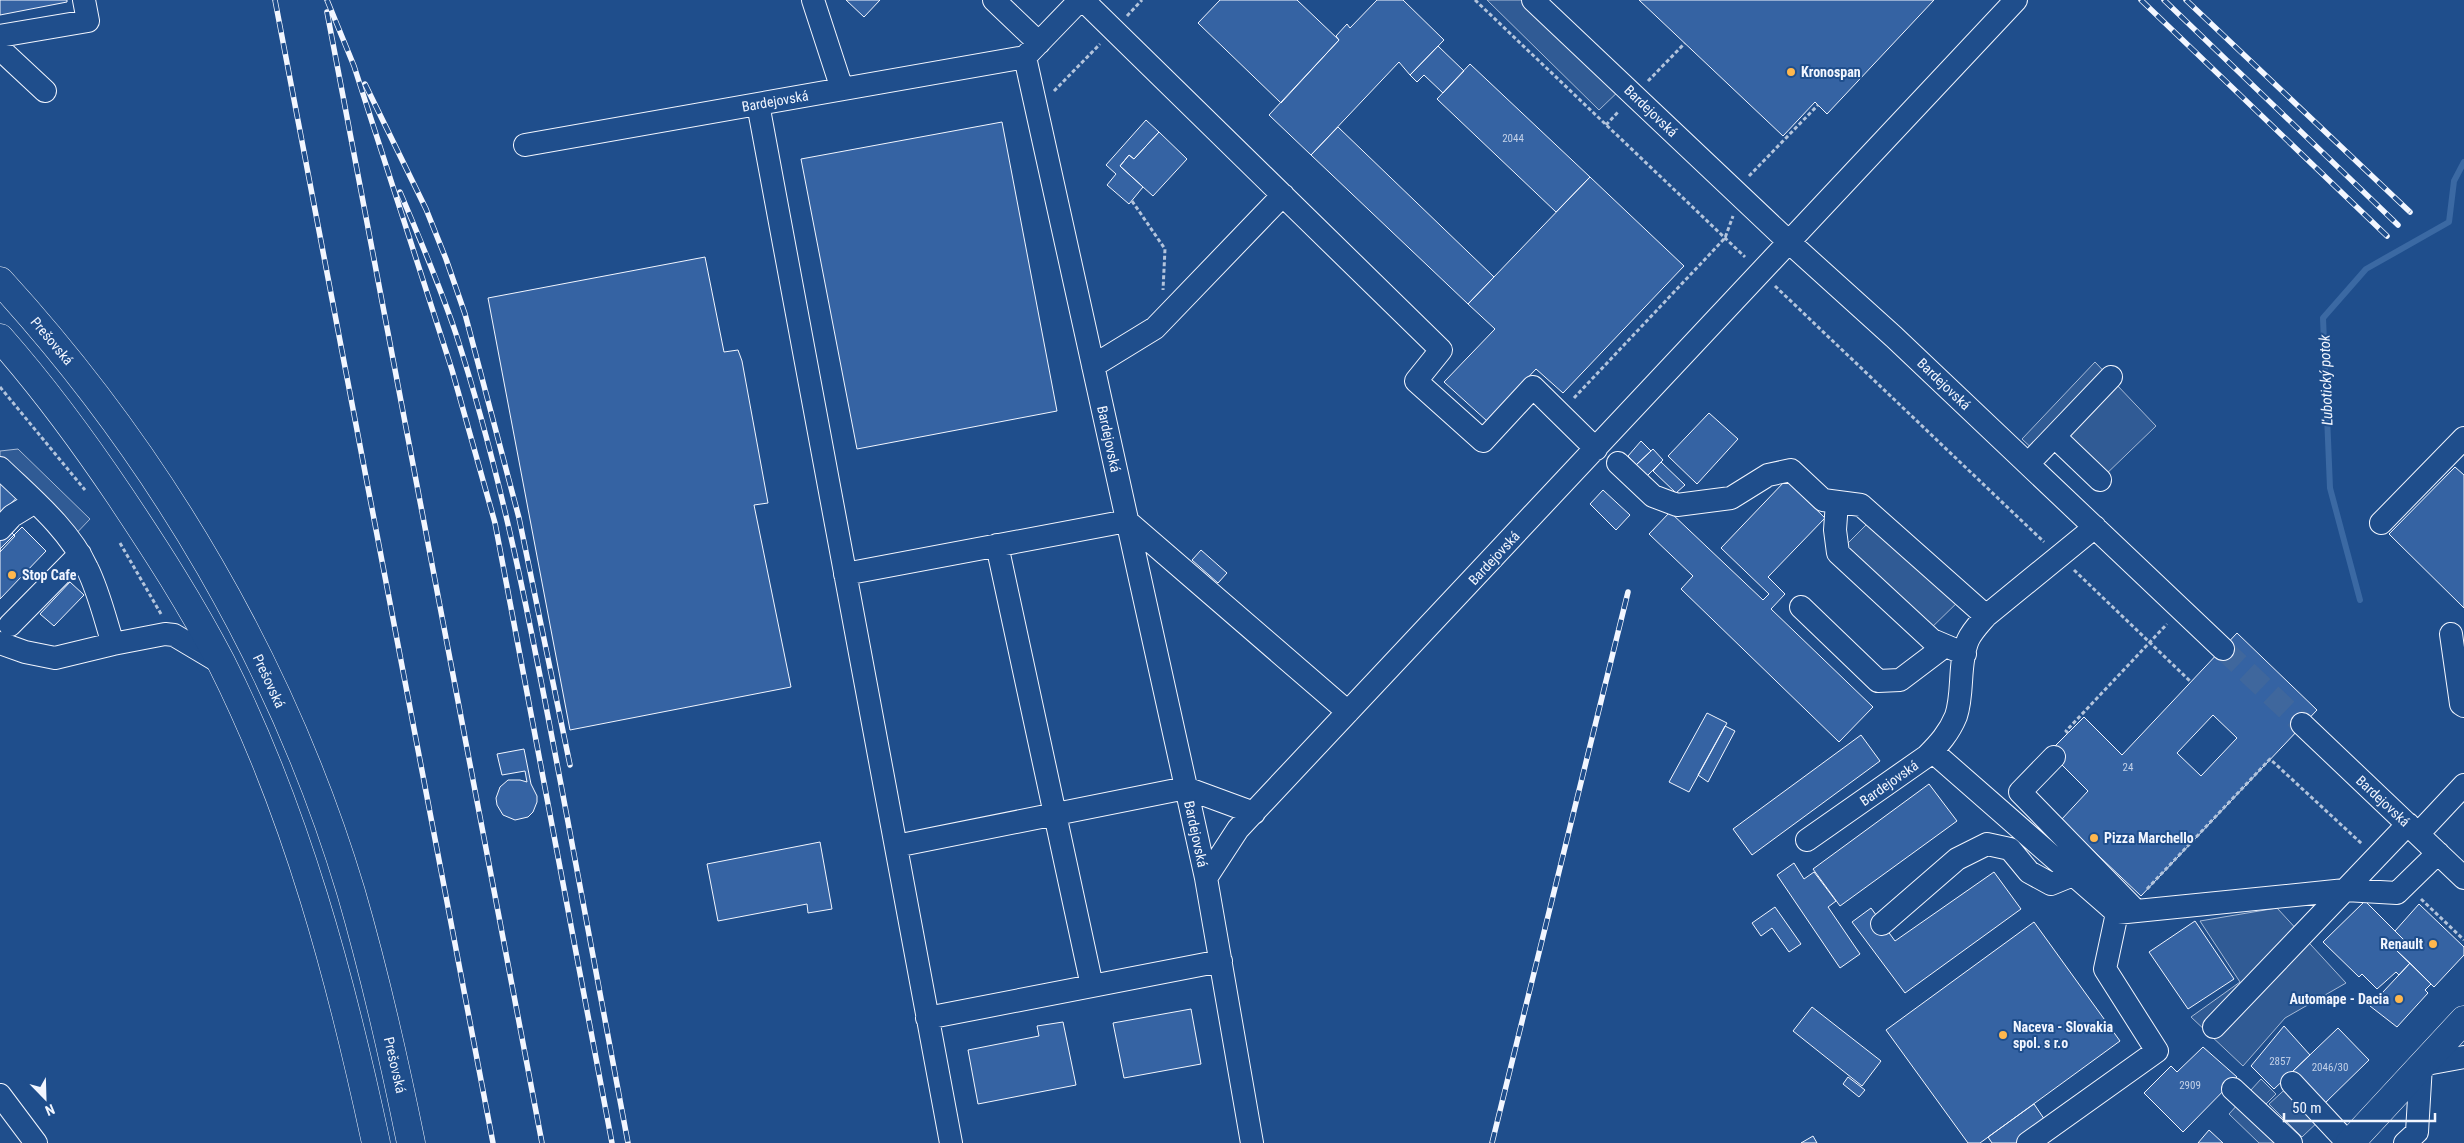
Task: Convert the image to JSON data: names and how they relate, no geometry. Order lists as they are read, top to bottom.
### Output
{
  "streets": {
    "main road": ["Prešovská"],
    "street": ["Bardejovská"]
  },
  "water": ["Ľubotický potok"],
  "places": [
    "Kronospan",
    "Stop Cafe",
    "Pizza Marchello",
    "Renault",
    "Automape - Dacia",
    "Naceva - Slovakia spol. s r.o"
  ],
  "house_numbers": [
    "2044",
    "24",
    "2857",
    "2046/30",
    "2909"
  ],
  "scale_bar": "50 m",
  "north": "bottom right"
}
